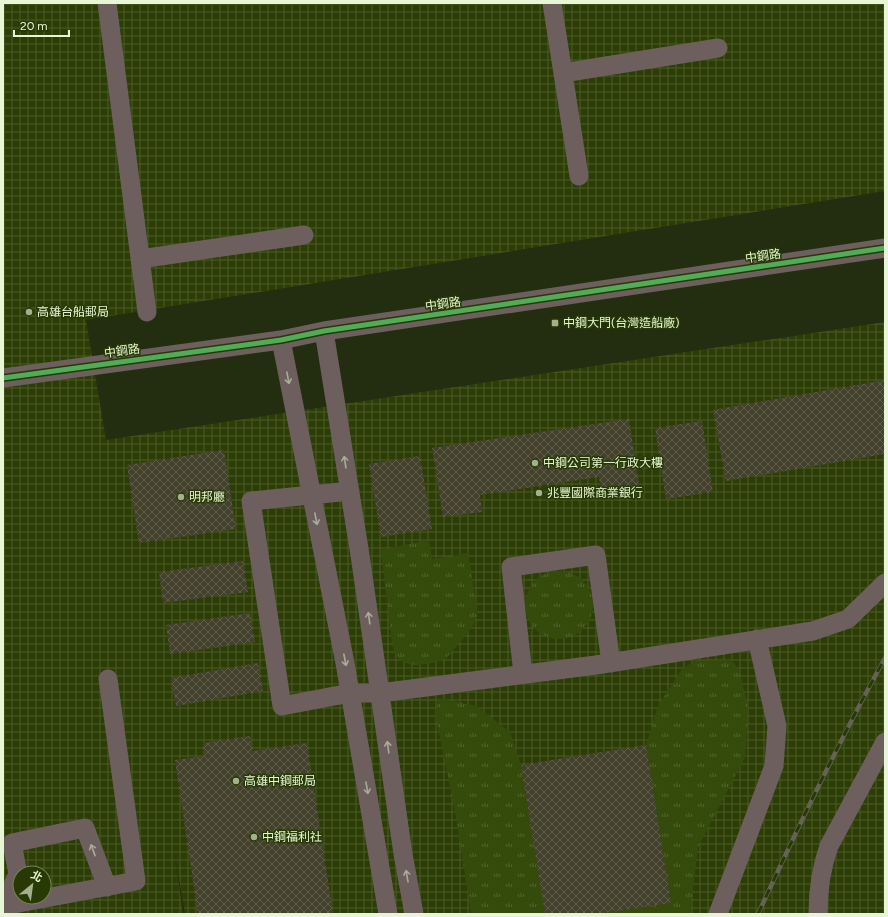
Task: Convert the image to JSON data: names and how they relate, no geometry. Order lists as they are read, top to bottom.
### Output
{
  "streets": {
    "street": ["中鋼路"]
  },
  "places": {
    "other": [
      "高雄台船郵局",
      "中鋼公司第一行政大樓",
      "兆豐國際商業銀行",
      "明邦廳",
      "高雄中鋼郵局",
      "中鋼福利社"
    ],
    "transit": ["中鋼大門(台灣造船廠)"]
  },
  "scale_bar": "20 m",
  "north": "top right"
}
